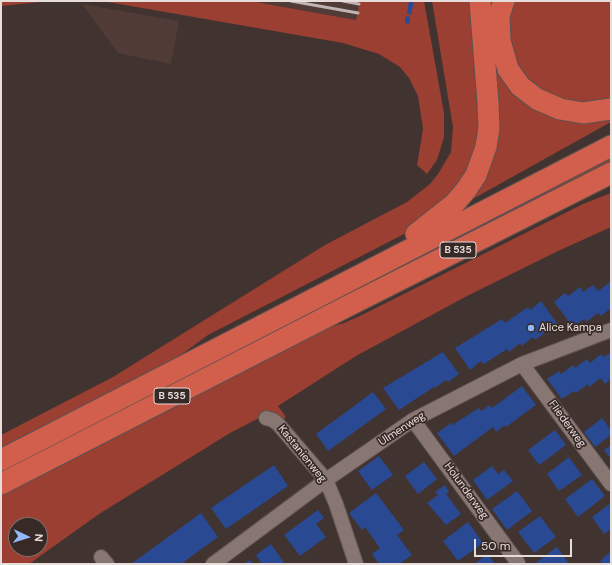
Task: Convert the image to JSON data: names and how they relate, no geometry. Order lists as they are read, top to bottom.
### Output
{
  "streets": {
    "highway": ["B 535"],
    "street": [
      "Fliederweg",
      "Ulmenweg",
      "Kastanienweg",
      "Holunderweg"
    ]
  },
  "crossings": [
    ["Fliederweg", "Ulmenweg"],
    ["Ulmenweg", "Kastanienweg"],
    ["Ulmenweg", "Holunderweg"]
  ],
  "places": ["Alice Kampa"],
  "scale_bar": "50 m",
  "north": "right"
}
